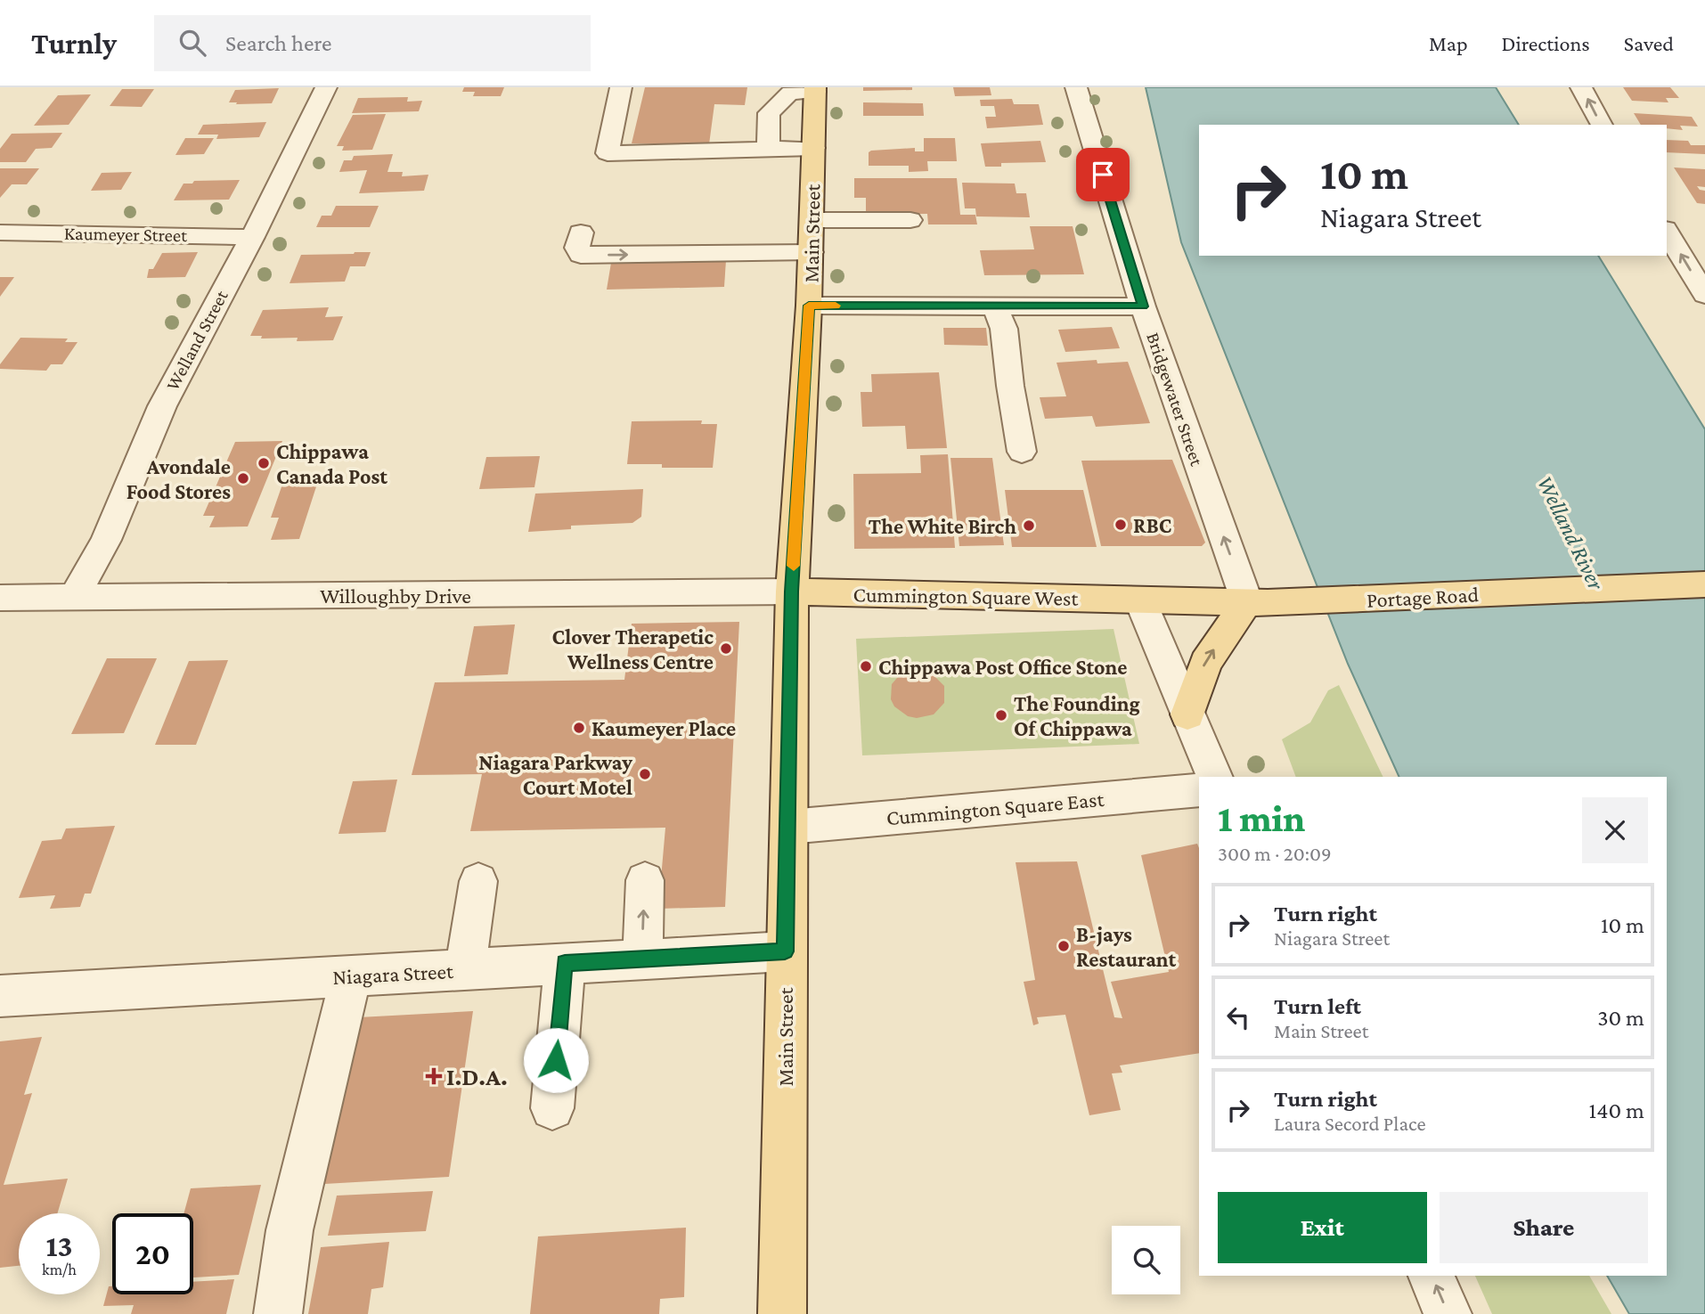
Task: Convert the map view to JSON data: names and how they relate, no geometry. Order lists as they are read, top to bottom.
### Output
{
  "streets": {
    "main road": ["Main Street", "Cummington Square West", "Portage Road"],
    "street": [
      "Kaumeyer Street",
      "Welland Street",
      "Bridgewater Street",
      "Willoughby Drive",
      "Cummington Square East",
      "Niagara Street"
    ]
  },
  "crossings": [
    ["Main Street", "Willoughby Drive"],
    ["Main Street", "Cummington Square West"],
    ["Main Street", "Cummington Square East"],
    ["Main Street", "Niagara Street"],
    ["Kaumeyer Street", "Welland Street"],
    ["Welland Street", "Willoughby Drive"],
    ["Bridgewater Street", "Portage Road"],
    ["Willoughby Drive", "Cummington Square West"],
    ["Cummington Square West", "Portage Road"]
  ],
  "water": ["Welland River"],
  "places": {
    "other": [
      "Chippawa Canada Post",
      "Avondale Food Stores",
      "RBC",
      "The White Birch",
      "Clover Therapetic Wellness Centre",
      "Chippawa Post Office Stone",
      "The Founding Of Chippawa",
      "Kaumeyer Place",
      "Niagara Parkway Court Motel",
      "B-jays Restaurant"
    ],
    "health": ["I.D.A."]
  },
  "page": {
    "header": "Turnly",
    "search": "Search here",
    "nav": ["Map", "Directions", "Saved"],
    "turn": ["10 m", "Niagara Street"],
    "heading": ["1 min", "300 m · 20:09"],
    "list": [
      {
        "name": "Turn right",
        "note": "Niagara Street",
        "value": "10 m"
      },
      {
        "name": "Turn left",
        "note": "Main Street",
        "value": "30 m"
      },
      {
        "name": "Turn right",
        "note": "Laura Secord Place",
        "value": "140 m"
      }
    ],
    "buttons": ["Exit", "Share"],
    "speed": "13 km/h",
    "limit": "20"
  }
}
